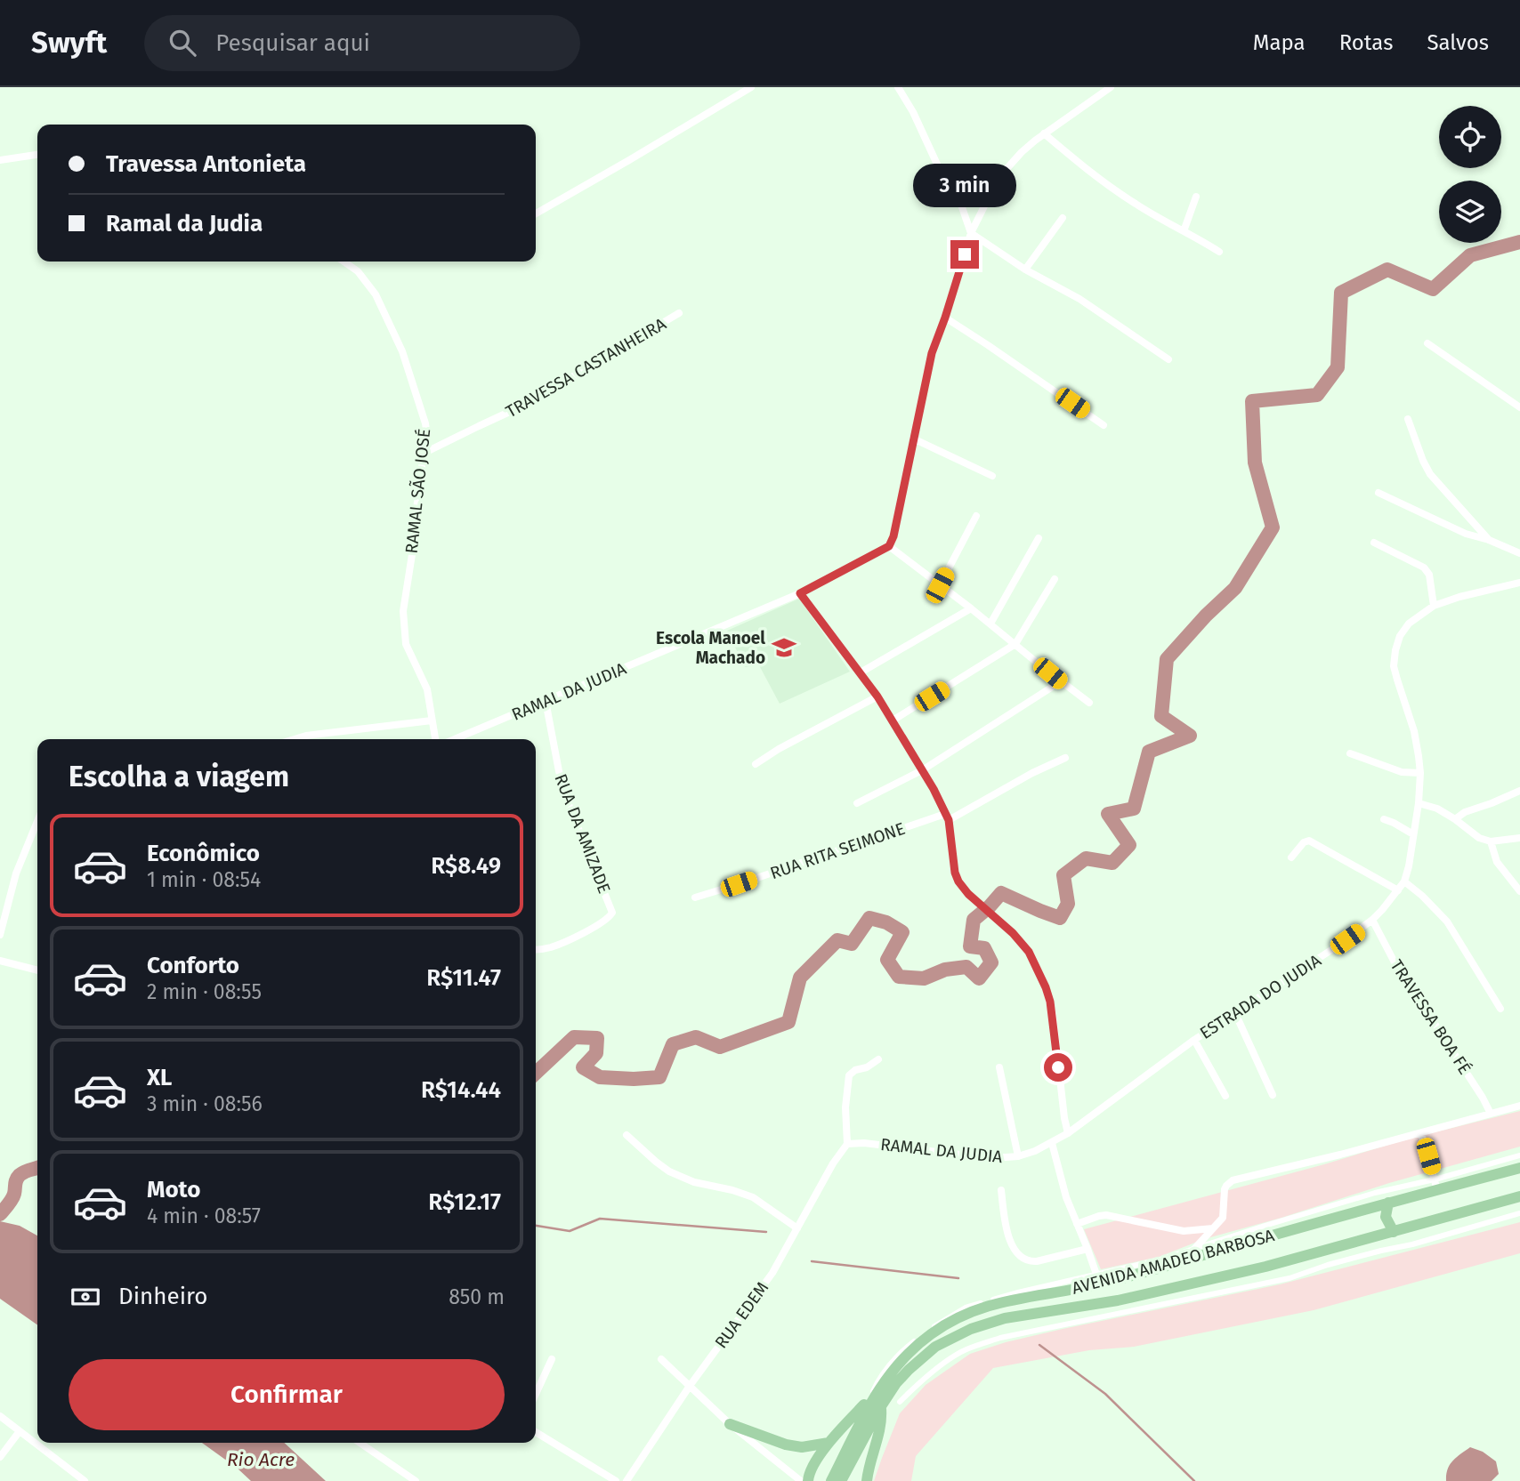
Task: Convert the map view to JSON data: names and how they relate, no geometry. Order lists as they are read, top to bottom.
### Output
{
  "streets": {
    "main road": ["AVENIDA AMADEO BARBOSA"],
    "street": [
      "TRAVESSA CASTANHEIRA",
      "RAMAL SÃO JOSÉ",
      "RAMAL DA JUDIA",
      "RUA DA AMIZADE",
      "RUA RITA SEIMONE",
      "ESTRADA DO JUDIA",
      "TRAVESSA BOA FÉ",
      "RUA EDEM"
    ]
  },
  "crossings": [
    ["TRAVESSA CASTANHEIRA", "RAMAL SÃO JOSÉ"],
    ["RAMAL DA JUDIA", "RUA DA AMIZADE"],
    ["RAMAL DA JUDIA", "ESTRADA DO JUDIA"],
    ["RAMAL DA JUDIA", "RUA EDEM"],
    ["ESTRADA DO JUDIA", "TRAVESSA BOA FÉ"]
  ],
  "water": ["Rio Acre"],
  "places": {
    "school or university": ["Escola Manoel Machado"]
  },
  "page": {
    "header": "Swyft",
    "search": "Pesquisar aqui",
    "nav": ["Mapa", "Rotas", "Salvos"],
    "banner": ["Travessa Antonieta", "Ramal da Judia"],
    "bubble": "3 min",
    "heading": "Escolha a viagem",
    "list": [
      {
        "name": "Econômico",
        "note": "1 min · 08:54",
        "value": "R$8.49"
      },
      {
        "name": "Conforto",
        "note": "2 min · 08:55",
        "value": "R$11.47"
      },
      {
        "name": "XL",
        "note": "3 min · 08:56",
        "value": "R$14.44"
      },
      {
        "name": "Moto",
        "note": "4 min · 08:57",
        "value": "R$12.17"
      }
    ],
    "pay": ["Dinheiro", "850 m"],
    "buttons": "Confirmar"
  }
}
